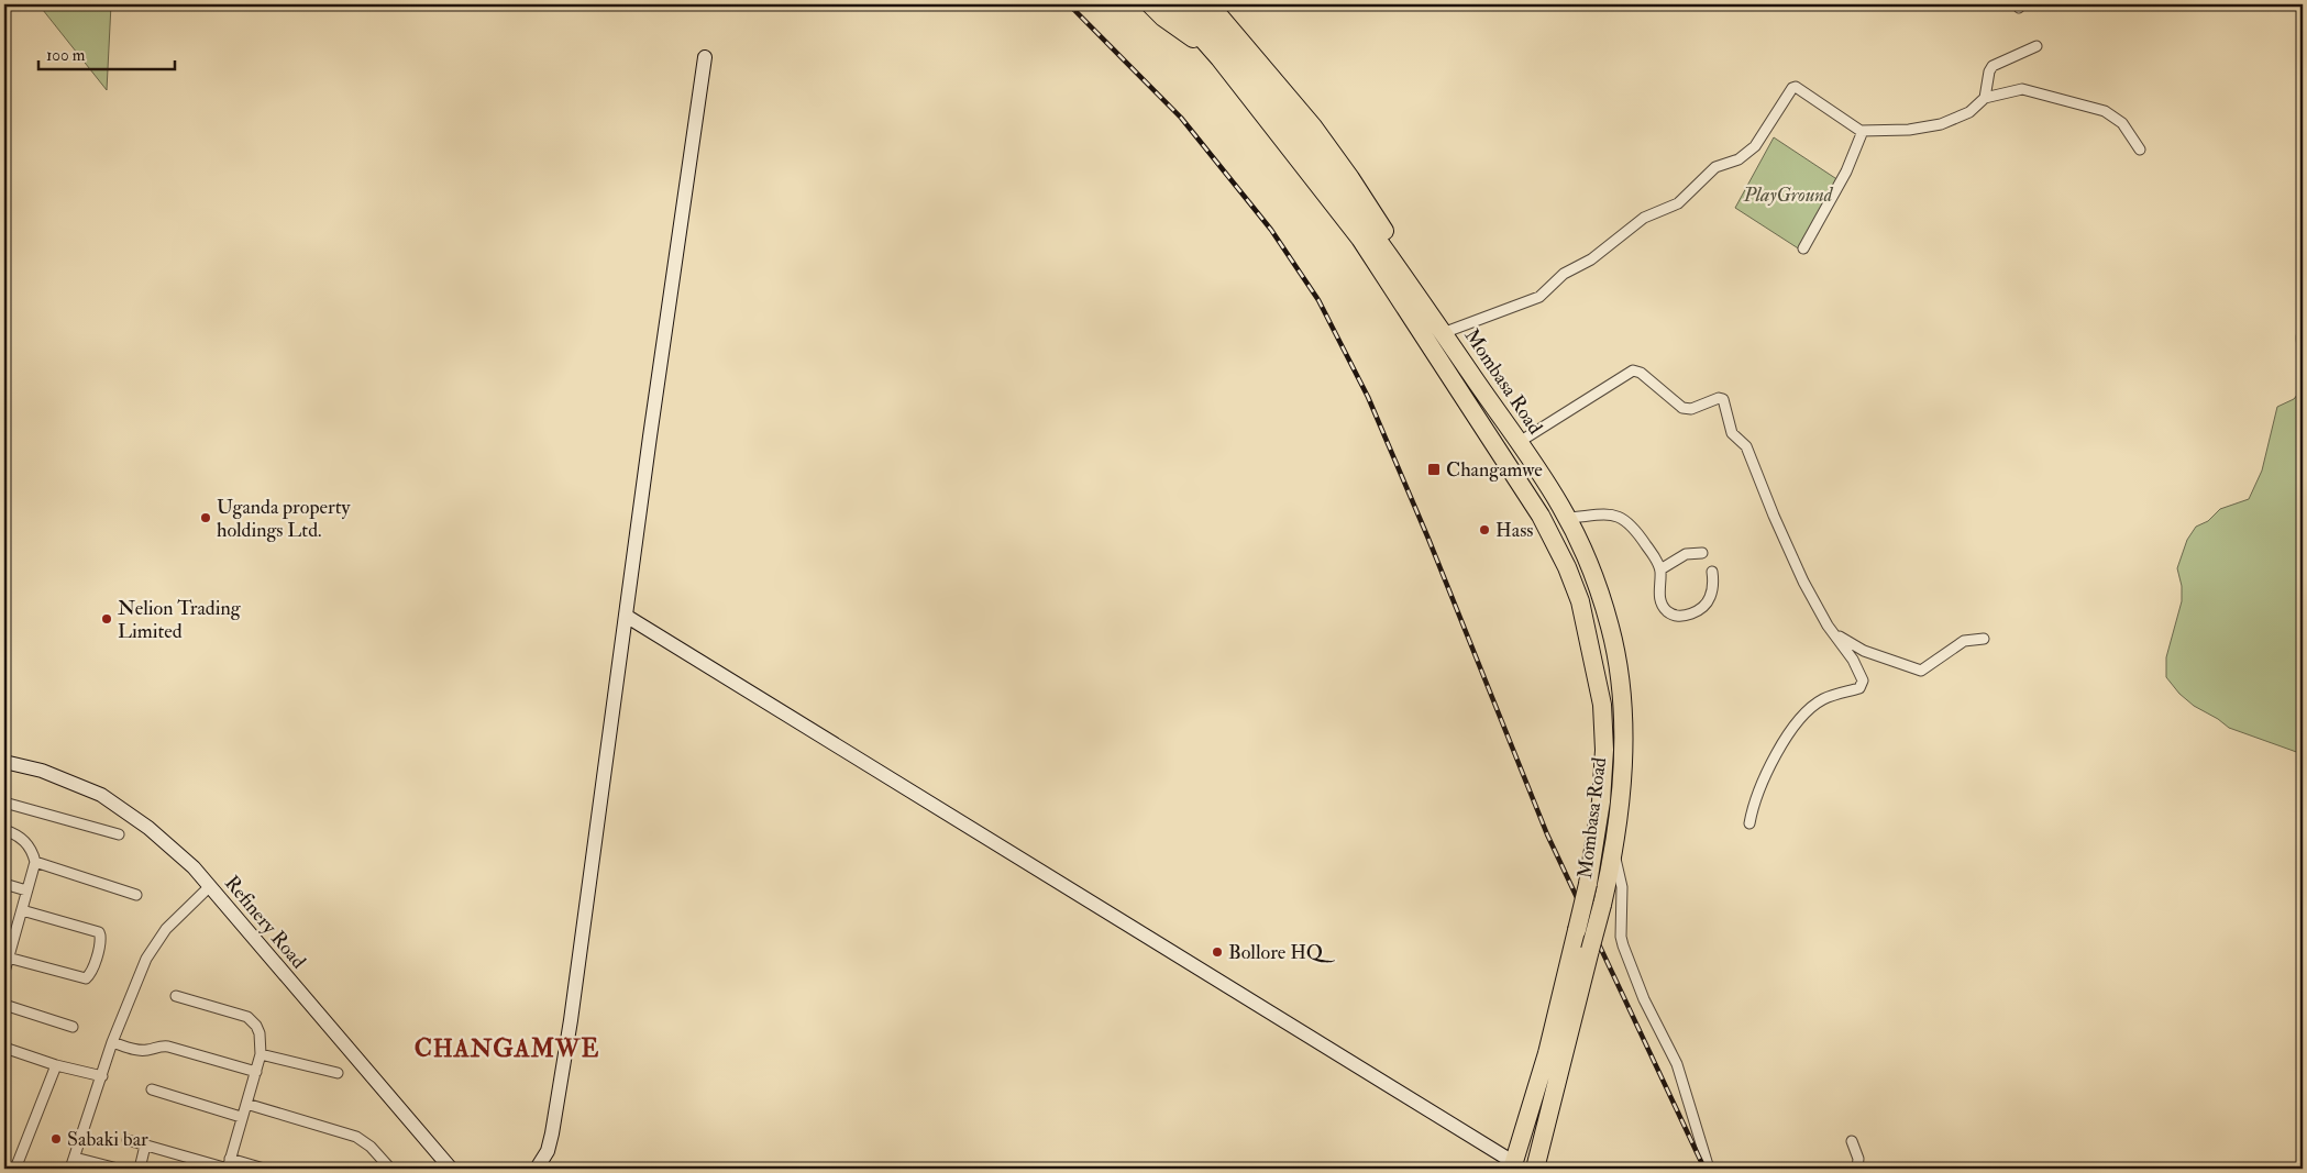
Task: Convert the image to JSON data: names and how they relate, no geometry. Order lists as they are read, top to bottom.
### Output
{
  "streets": {
    "highway": ["Mombasa Road"],
    "street": ["Refinery Road"]
  },
  "districts": ["CHANGAMWE"],
  "parks": ["PlayGround"],
  "places": {
    "transit": ["Changamwe"],
    "other": [
      "Uganda property holdings Ltd.",
      "Hass",
      "Nelion Trading Limited",
      "Bollore HQ",
      "Sabaki bar"
    ]
  },
  "scale_bar": "100 m"
}
